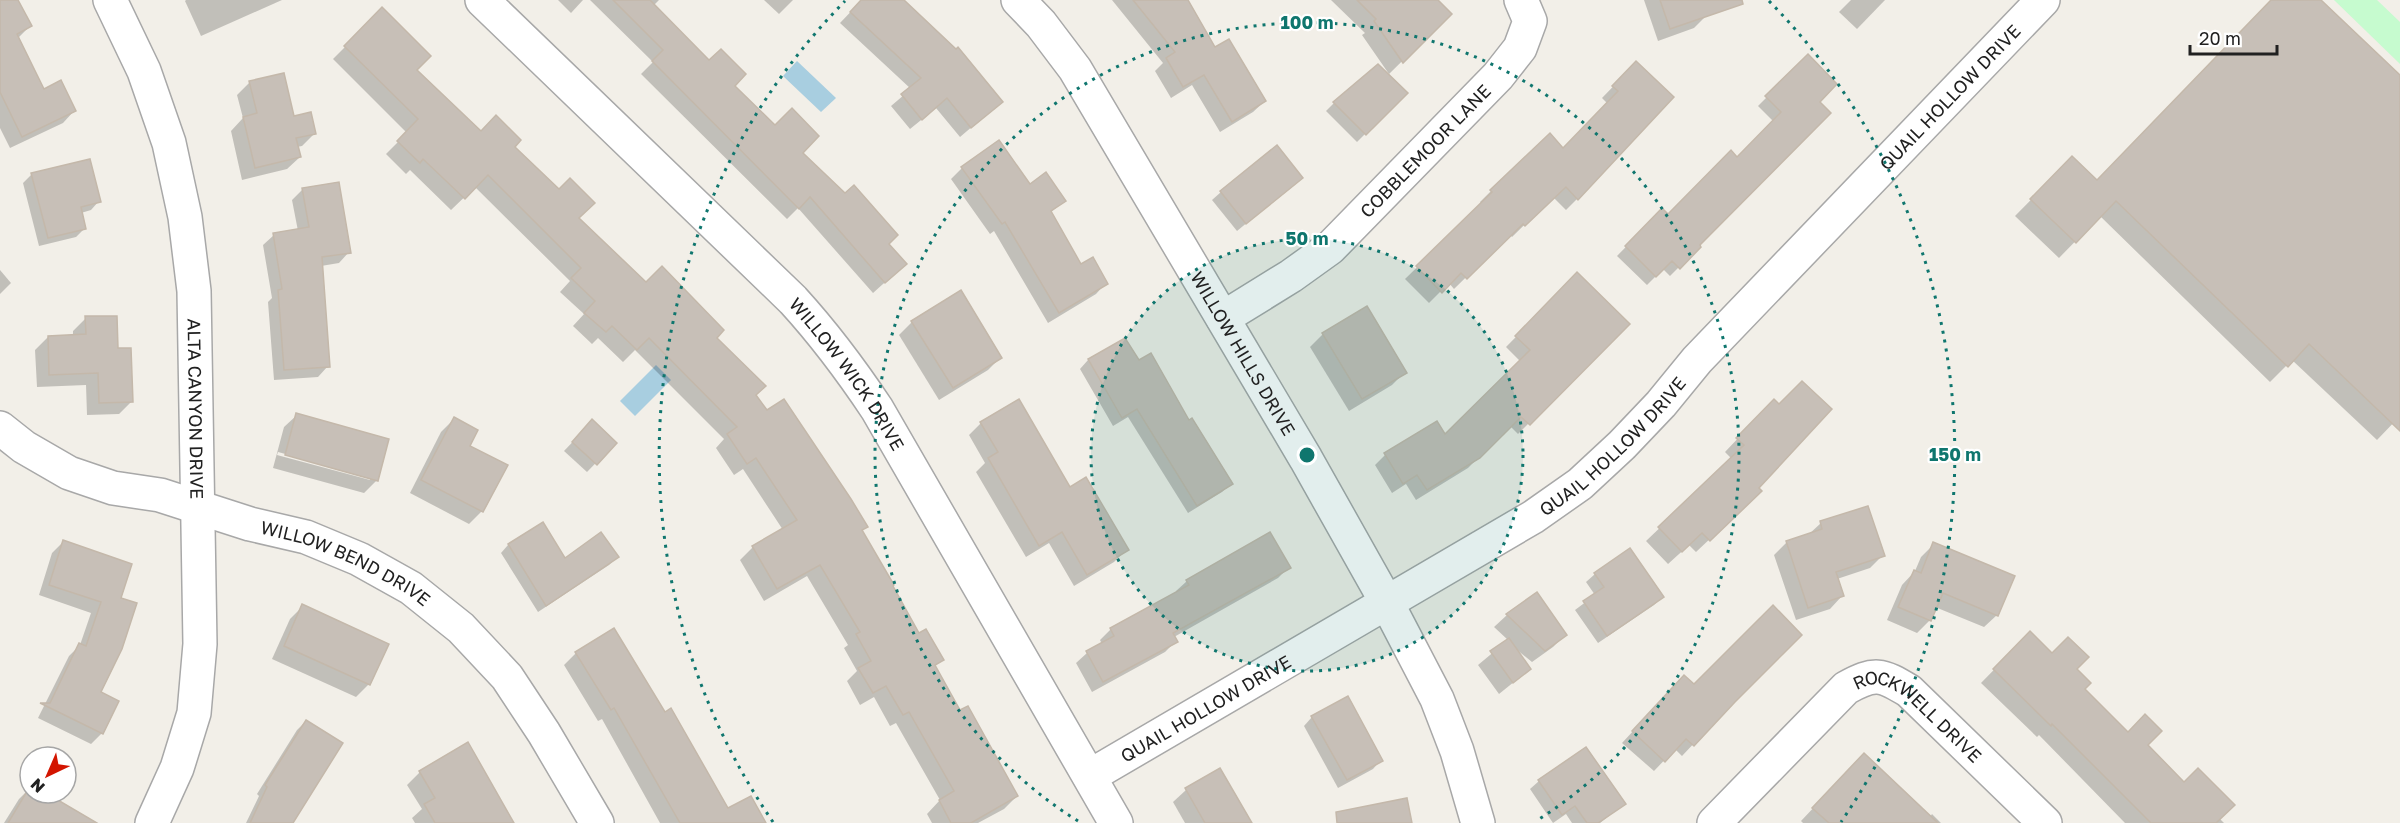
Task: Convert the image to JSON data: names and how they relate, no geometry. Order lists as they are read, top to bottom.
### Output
{
  "streets": {
    "street": [
      "QUAIL HOLLOW DRIVE",
      "COBBLEMOOR LANE",
      "WILLOW HILLS DRIVE",
      "WILLOW WICK DRIVE",
      "ALTA CANYON DRIVE",
      "WILLOW BEND DRIVE",
      "ROCKWELL DRIVE"
    ]
  },
  "crossings": [
    ["QUAIL HOLLOW DRIVE", "WILLOW HILLS DRIVE"],
    ["QUAIL HOLLOW DRIVE", "WILLOW WICK DRIVE"],
    ["COBBLEMOOR LANE", "WILLOW HILLS DRIVE"],
    ["ALTA CANYON DRIVE", "WILLOW BEND DRIVE"]
  ],
  "scale_bar": "20 m",
  "north": "bottom left",
  "rings": ["100 m", "50 m", "150 m"]
}
